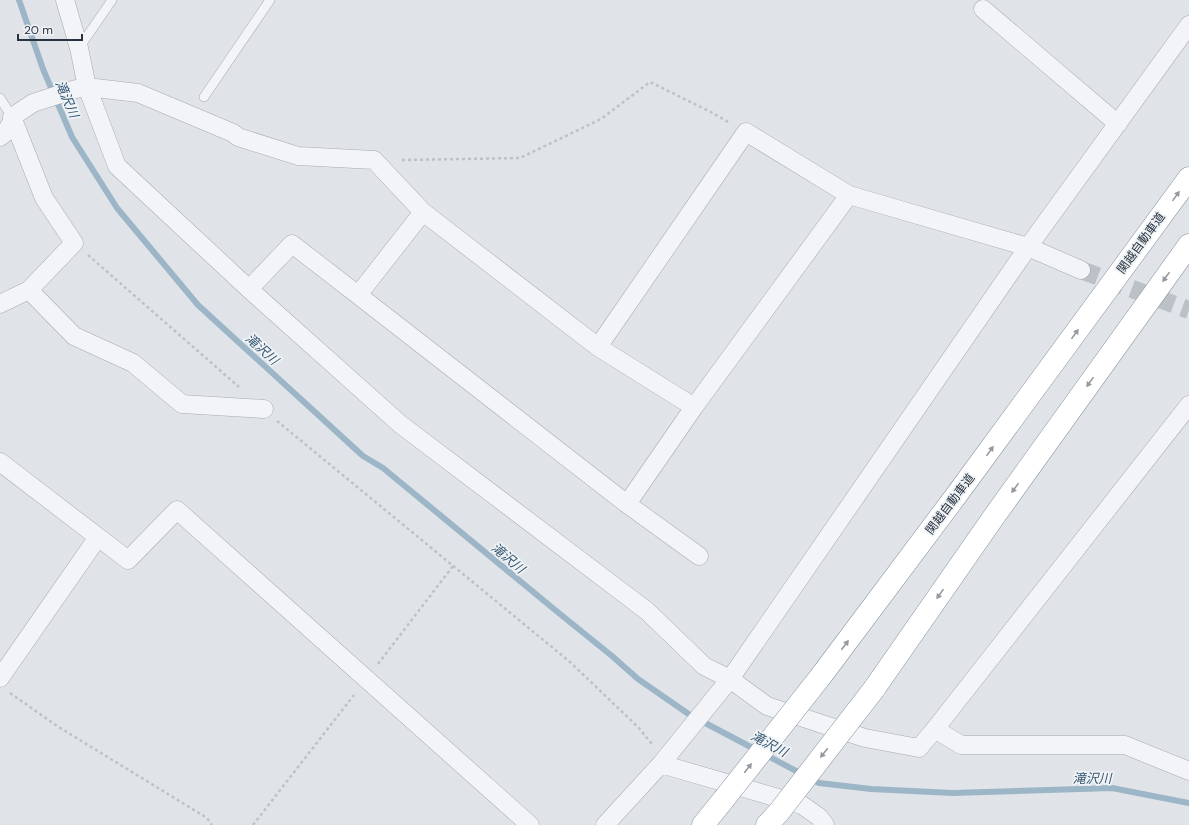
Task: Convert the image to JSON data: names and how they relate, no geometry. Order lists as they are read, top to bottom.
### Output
{
  "streets": {
    "highway": ["関越自動車道"]
  },
  "water": ["滝沢川"],
  "scale_bar": "20 m"
}
